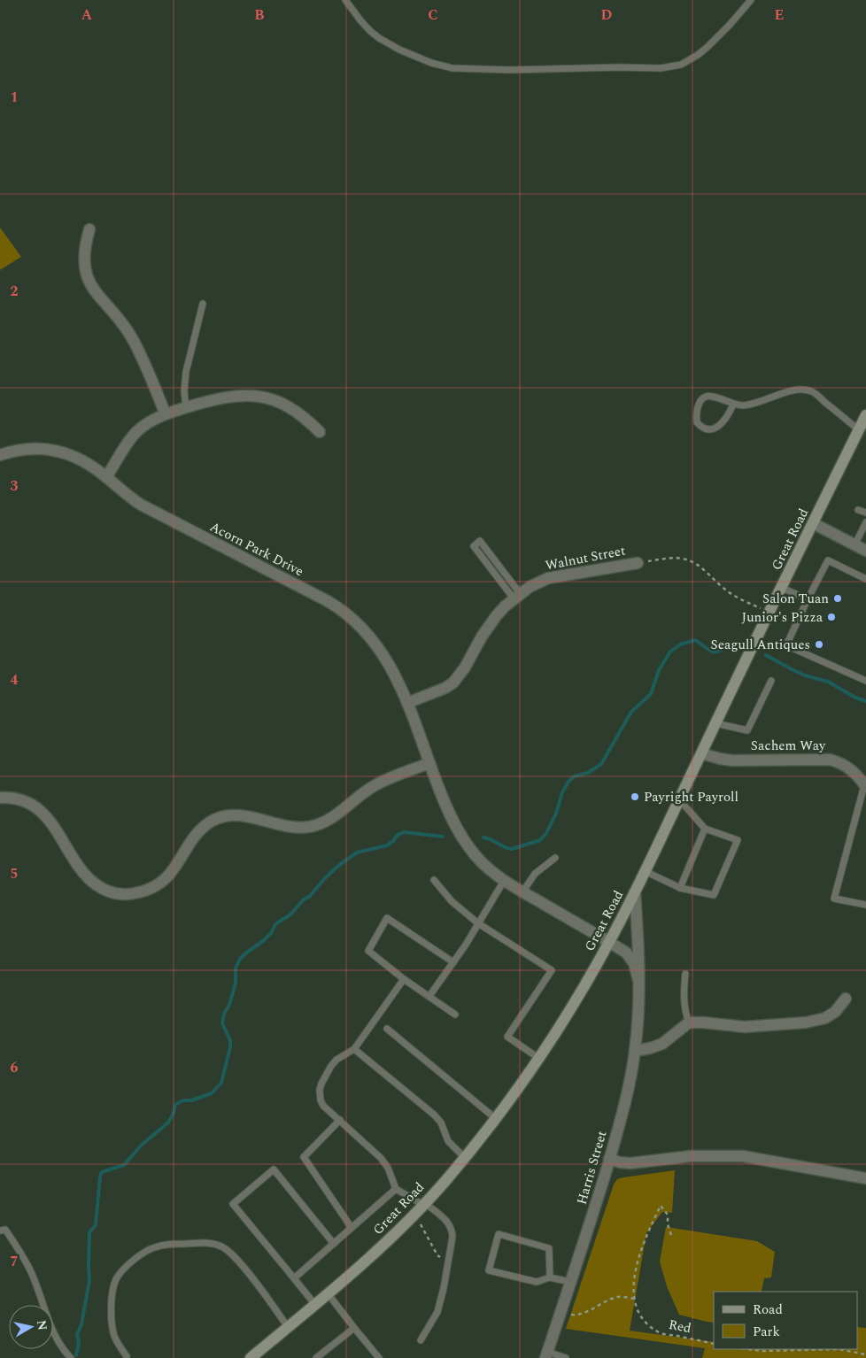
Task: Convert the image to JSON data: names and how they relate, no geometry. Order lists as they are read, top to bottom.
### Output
{
  "streets": {
    "main road": ["Great Road"],
    "street": [
      "Acorn Park Drive",
      "Walnut Street",
      "Sachem Way",
      "Harris Street"
    ],
    "path": ["Red"]
  },
  "crossings": [
    ["Great Road", "Acorn Park Drive"],
    ["Great Road", "Sachem Way"],
    ["Great Road", "Harris Street"],
    ["Acorn Park Drive", "Walnut Street"],
    ["Acorn Park Drive", "Harris Street"]
  ],
  "places": [
    "Salon Tuan",
    "Junior's Pizza",
    "Seagull Antiques",
    "Payright Payroll"
  ],
  "legend": ["Road", "Park"],
  "north": "right",
  "grid": {
    "columns": [
      "A",
      "B",
      "C",
      "D",
      "E"
    ],
    "rows": [
      "1",
      "2",
      "3",
      "4",
      "5",
      "6",
      "7"
    ]
  }
}
